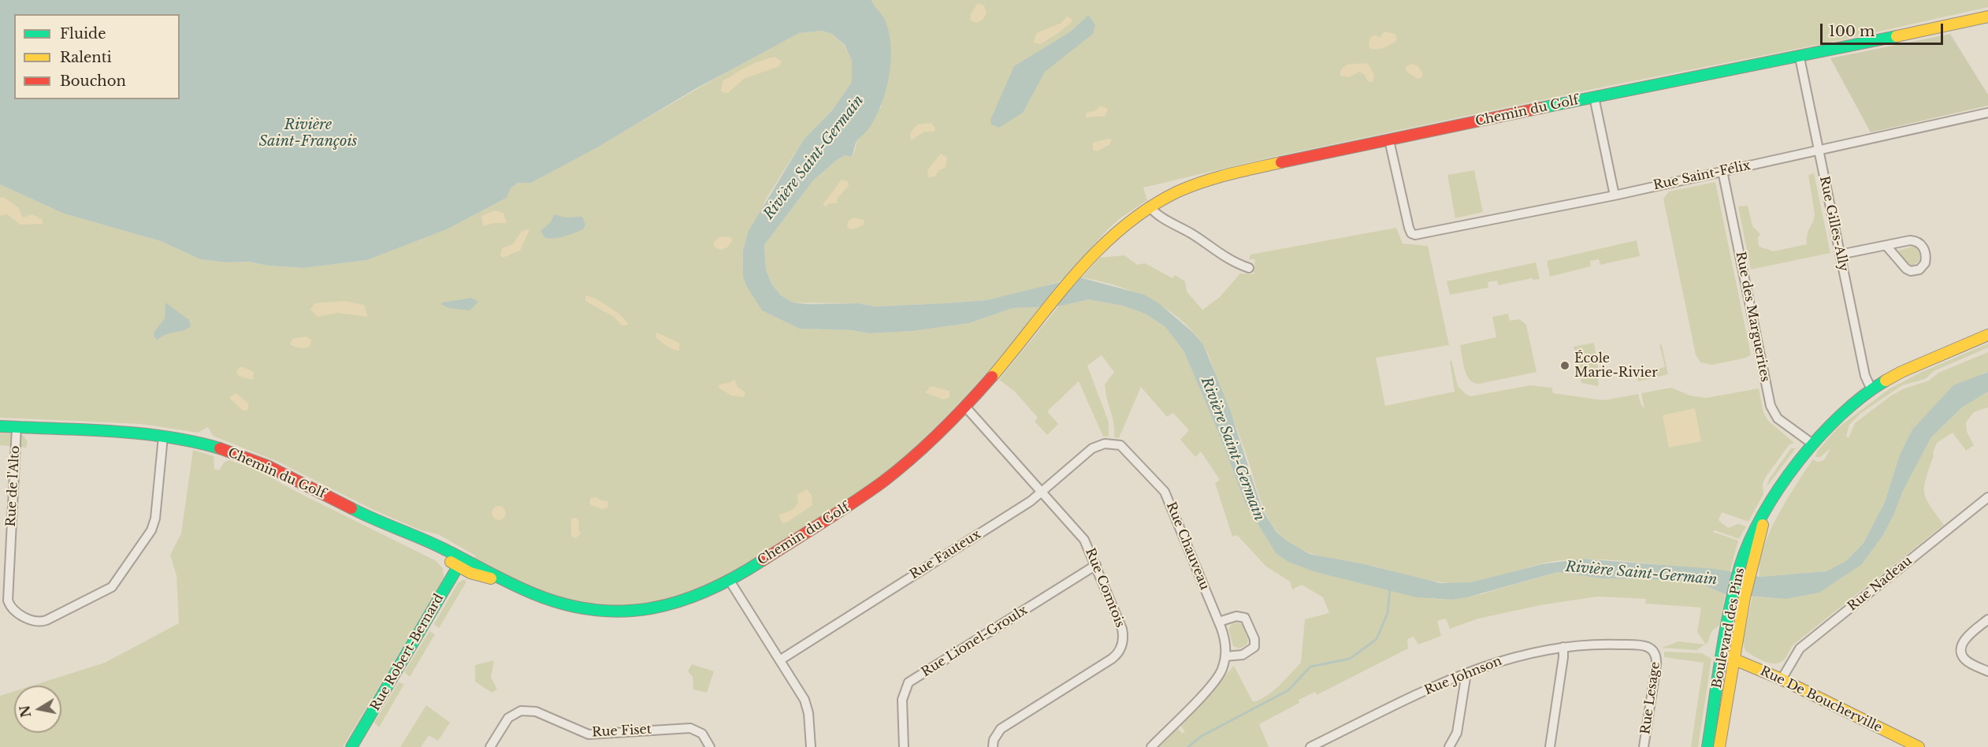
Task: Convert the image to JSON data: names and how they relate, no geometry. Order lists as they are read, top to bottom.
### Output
{
  "streets": {
    "street": [
      "Chemin du Golf",
      "Rue Saint-Félix",
      "Rue Gilles-Ally",
      "Rue des Marguerites",
      "Rue de l'Alto",
      "Rue Chauveau",
      "Rue Fauteux",
      "Rue Nadeau",
      "Rue Comtois",
      "Boulevard des Pins",
      "Rue Lionel-Groulx",
      "Rue Robert-Bernard",
      "Rue Johnson",
      "Rue Lesage",
      "Rue De Boucherville",
      "Rue Fiset"
    ]
  },
  "crossings": [
    ["Chemin du Golf", "Rue Saint-Félix"],
    ["Chemin du Golf", "Rue Gilles-Ally"],
    ["Chemin du Golf", "Rue de l'Alto"],
    ["Chemin du Golf", "Rue Comtois"],
    ["Chemin du Golf", "Rue Robert-Bernard"],
    ["Rue Saint-Félix", "Rue Gilles-Ally"],
    ["Rue Saint-Félix", "Rue des Marguerites"],
    ["Rue Gilles-Ally", "Boulevard des Pins"],
    ["Rue des Marguerites", "Boulevard des Pins"],
    ["Rue Chauveau", "Rue Fauteux"],
    ["Rue Fauteux", "Rue Comtois"],
    ["Rue Nadeau", "Rue De Boucherville"],
    ["Rue Comtois", "Rue Lionel-Groulx"],
    ["Boulevard des Pins", "Rue De Boucherville"],
    ["Rue Johnson", "Rue Lesage"]
  ],
  "water": ["Rivière Saint-François", "Rivière Saint-Germain"],
  "places": ["École Marie-Rivier"],
  "legend": ["Fluide", "Ralenti", "Bouchon"],
  "scale_bar": "100 m",
  "north": "left"
}
